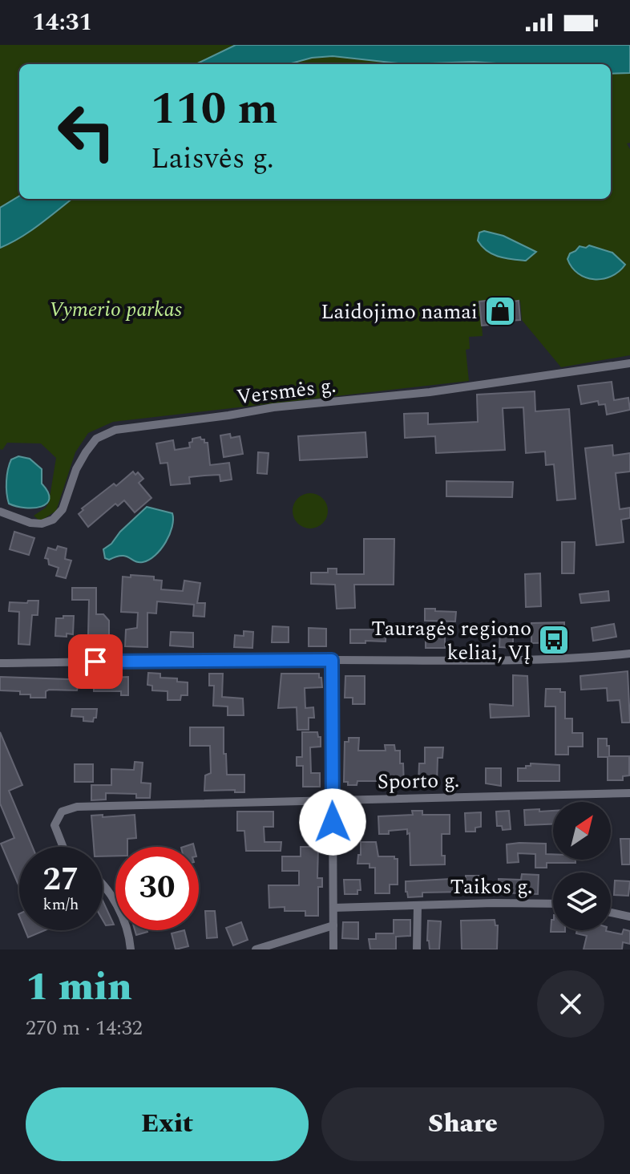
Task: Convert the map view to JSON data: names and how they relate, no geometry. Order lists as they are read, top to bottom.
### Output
{
  "streets": {
    "street": ["Versmės g.", "Sporto g.", "Taikos g."]
  },
  "parks": ["Vymerio parkas"],
  "places": {
    "shop": ["Laidojimo namai"],
    "bus stop": ["Tauragės regiono keliai, VĮ"]
  },
  "north": "top right",
  "page": {
    "status": "14:31",
    "turn": ["110 m", "Laisvės g."],
    "speed": "27 km/h",
    "limit": "30",
    "heading": ["1 min", "270 m · 14:32"],
    "buttons": ["Exit", "Share"]
  }
}
